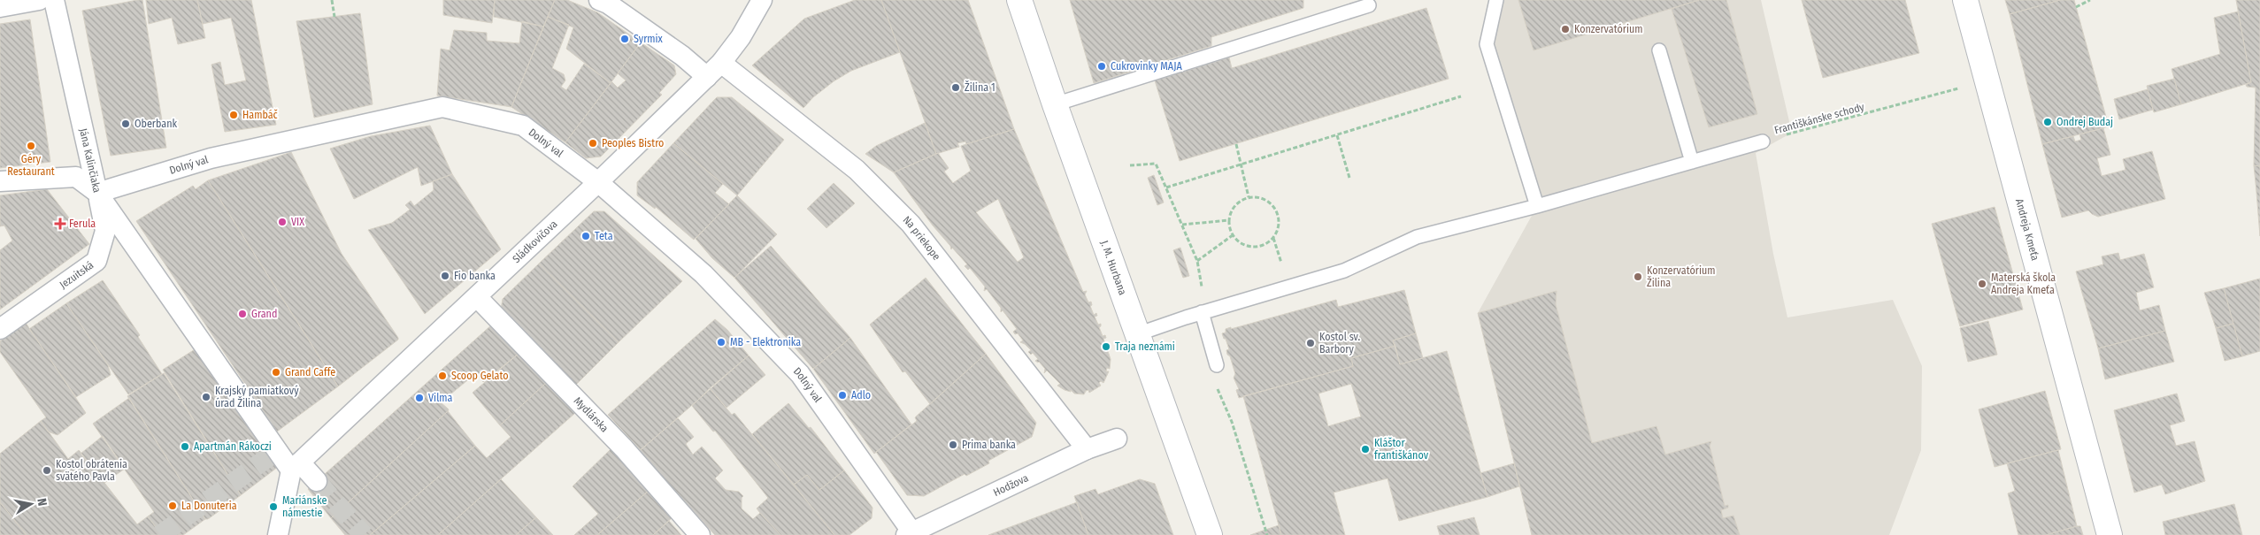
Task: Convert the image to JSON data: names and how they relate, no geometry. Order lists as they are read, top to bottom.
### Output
{
  "streets": {
    "street": [
      "Dolný val",
      "Jána Kalinčiaka",
      "Andreja Kmeťa",
      "Na priekope",
      "Sládkovičova",
      "J. M. Hurbana",
      "Jezuitská",
      "Mydlárska",
      "Hodžova"
    ],
    "path": ["Františkánske schody"]
  },
  "crossings": [
    ["Dolný val", "Jána Kalinčiaka"],
    ["Dolný val", "Sládkovičova"],
    ["Dolný val", "Jezuitská"],
    ["Dolný val", "Hodžova"],
    ["Jána Kalinčiaka", "Sládkovičova"],
    ["Jána Kalinčiaka", "Jezuitská"],
    ["Na priekope", "Sládkovičova"],
    ["Na priekope", "Hodžova"],
    ["Sládkovičova", "Mydlárska"]
  ],
  "places": {
    "other": [
      "Konzervatórium",
      "Syrmix",
      "Cukrovinky MAJA",
      "Žilina 1",
      "Hambáč",
      "Ondrej Budaj",
      "Oberbank",
      "Peoples Bistro",
      "Géry Restaurant",
      "VIX",
      "Teta",
      "Fio banka",
      "Konzervatórium Žilina",
      "Materská škola Andreja Kmeťa",
      "Grand",
      "MB - Elektronika",
      "Kostol sv. Barbory",
      "Traja neznámi",
      "Grand Caffe",
      "Scoop Gelato",
      "Adlo",
      "Krajský pamiatkový úrad Žilina",
      "Vilma",
      "Prima banka",
      "Apartmán Rákoczi",
      "Kláštor františkánov",
      "Kostol obrátenia svätého Pavla",
      "La Donuteria",
      "Mariánske námestie"
    ],
    "health": ["Ferula"]
  },
  "north": "right"
}
